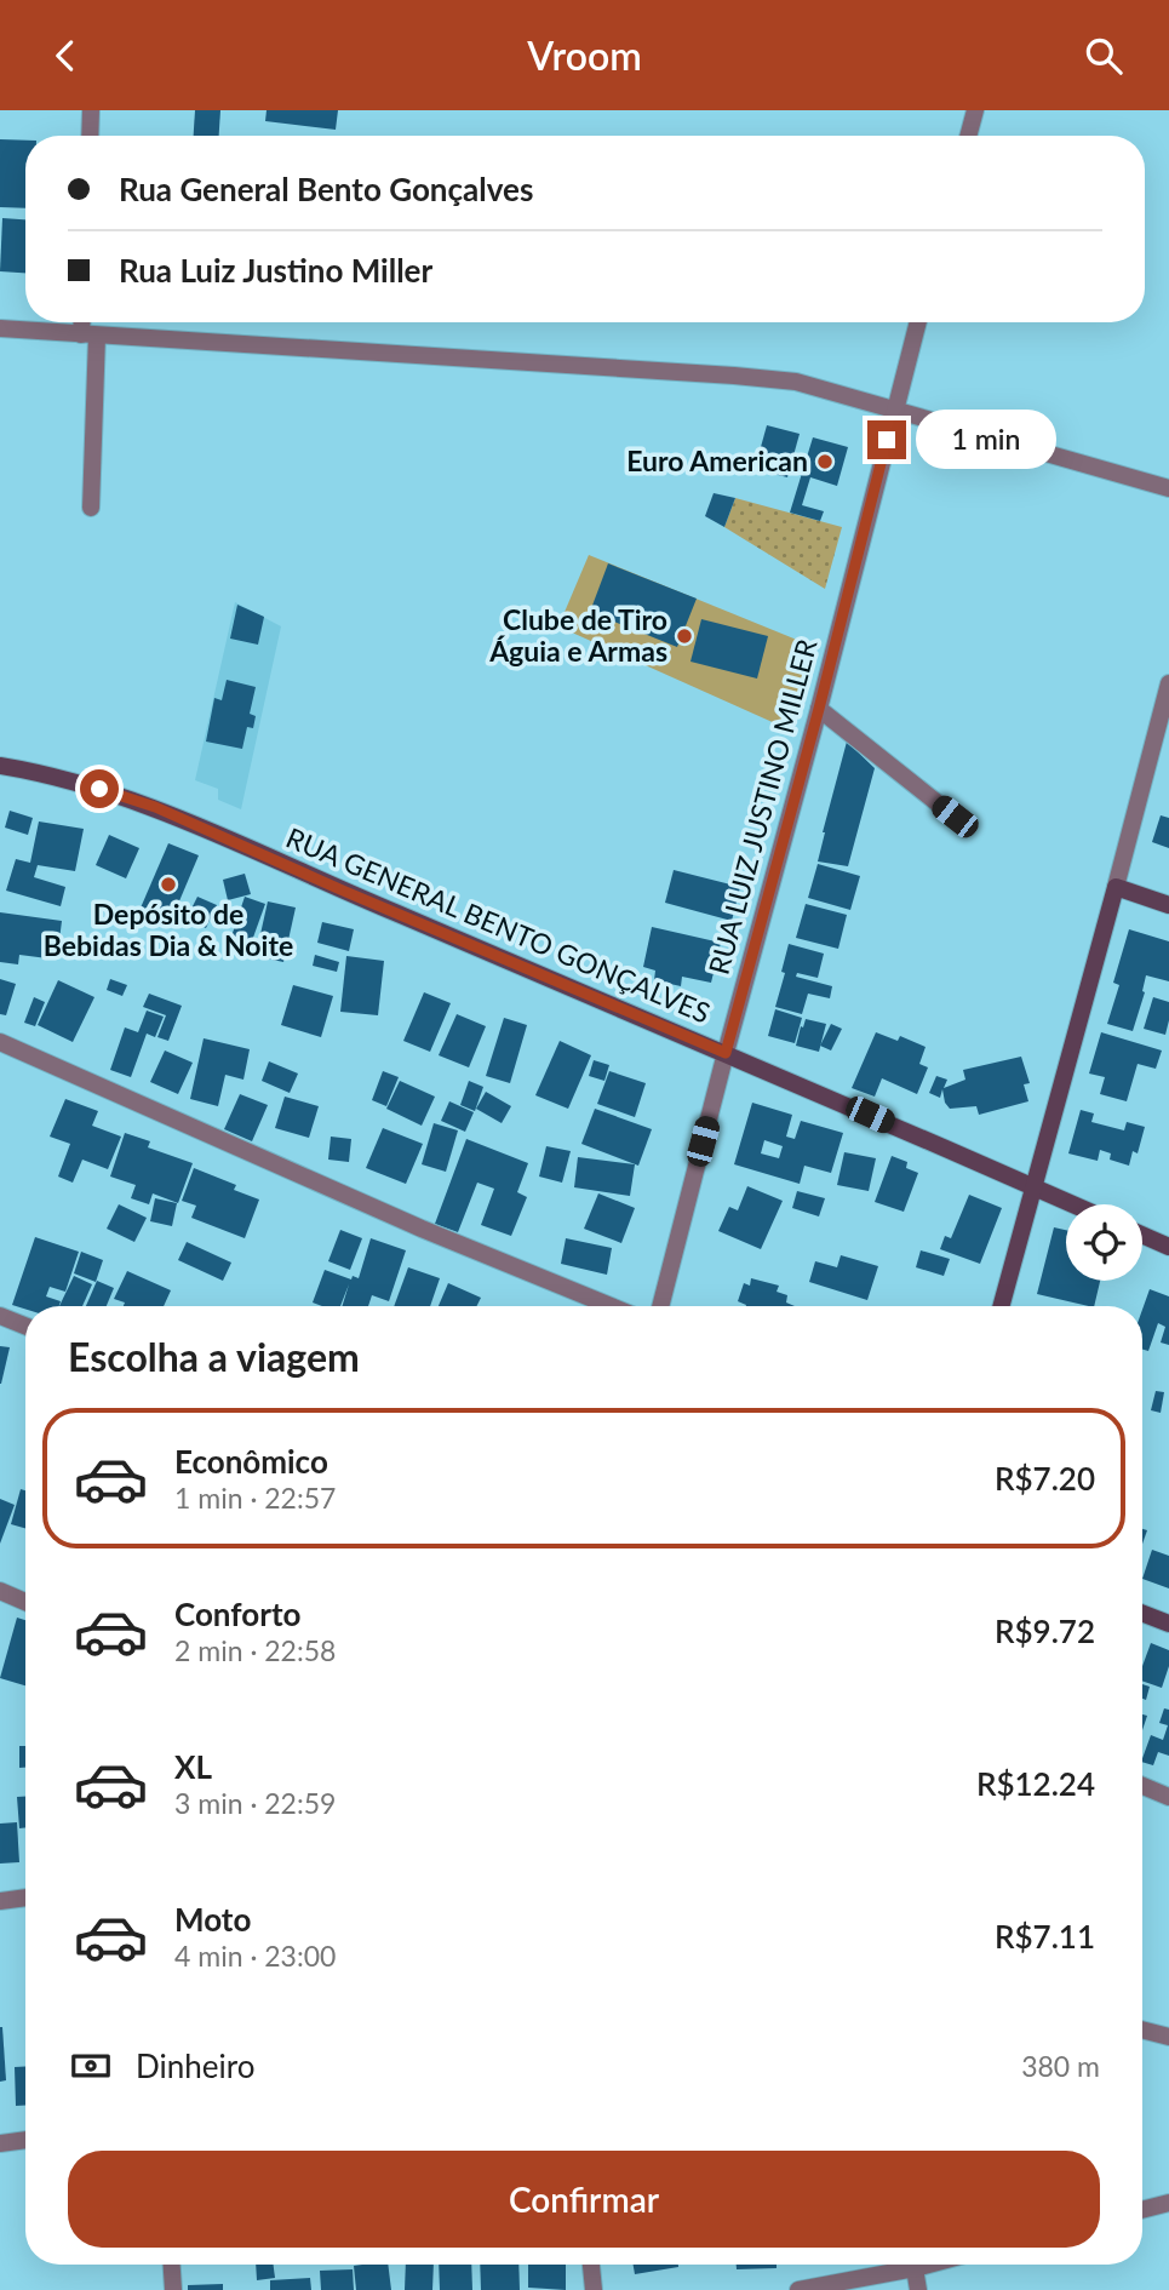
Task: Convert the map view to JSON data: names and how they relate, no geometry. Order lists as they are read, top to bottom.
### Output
{
  "streets": {
    "main road": ["RUA GENERAL BENTO GONÇALVES"],
    "street": ["RUA LUIZ JUSTINO MILLER"]
  },
  "crossings": [
    ["RUA LUIZ JUSTINO MILLER", "RUA GENERAL BENTO GONÇALVES"]
  ],
  "places": ["Euro American", "Clube de Tiro Águia e Armas", "Depósito de Bebidas Dia & Noite"],
  "page": {
    "header": "Vroom",
    "banner": ["Rua General Bento Gonçalves", "Rua Luiz Justino Miller"],
    "bubble": "1 min",
    "heading": "Escolha a viagem",
    "list": [
      {
        "name": "Econômico",
        "note": "1 min · 22:57",
        "value": "R$7.20"
      },
      {
        "name": "Conforto",
        "note": "2 min · 22:58",
        "value": "R$9.72"
      },
      {
        "name": "XL",
        "note": "3 min · 22:59",
        "value": "R$12.24"
      },
      {
        "name": "Moto",
        "note": "4 min · 23:00",
        "value": "R$7.11"
      }
    ],
    "pay": ["Dinheiro", "380 m"],
    "buttons": "Confirmar"
  }
}
